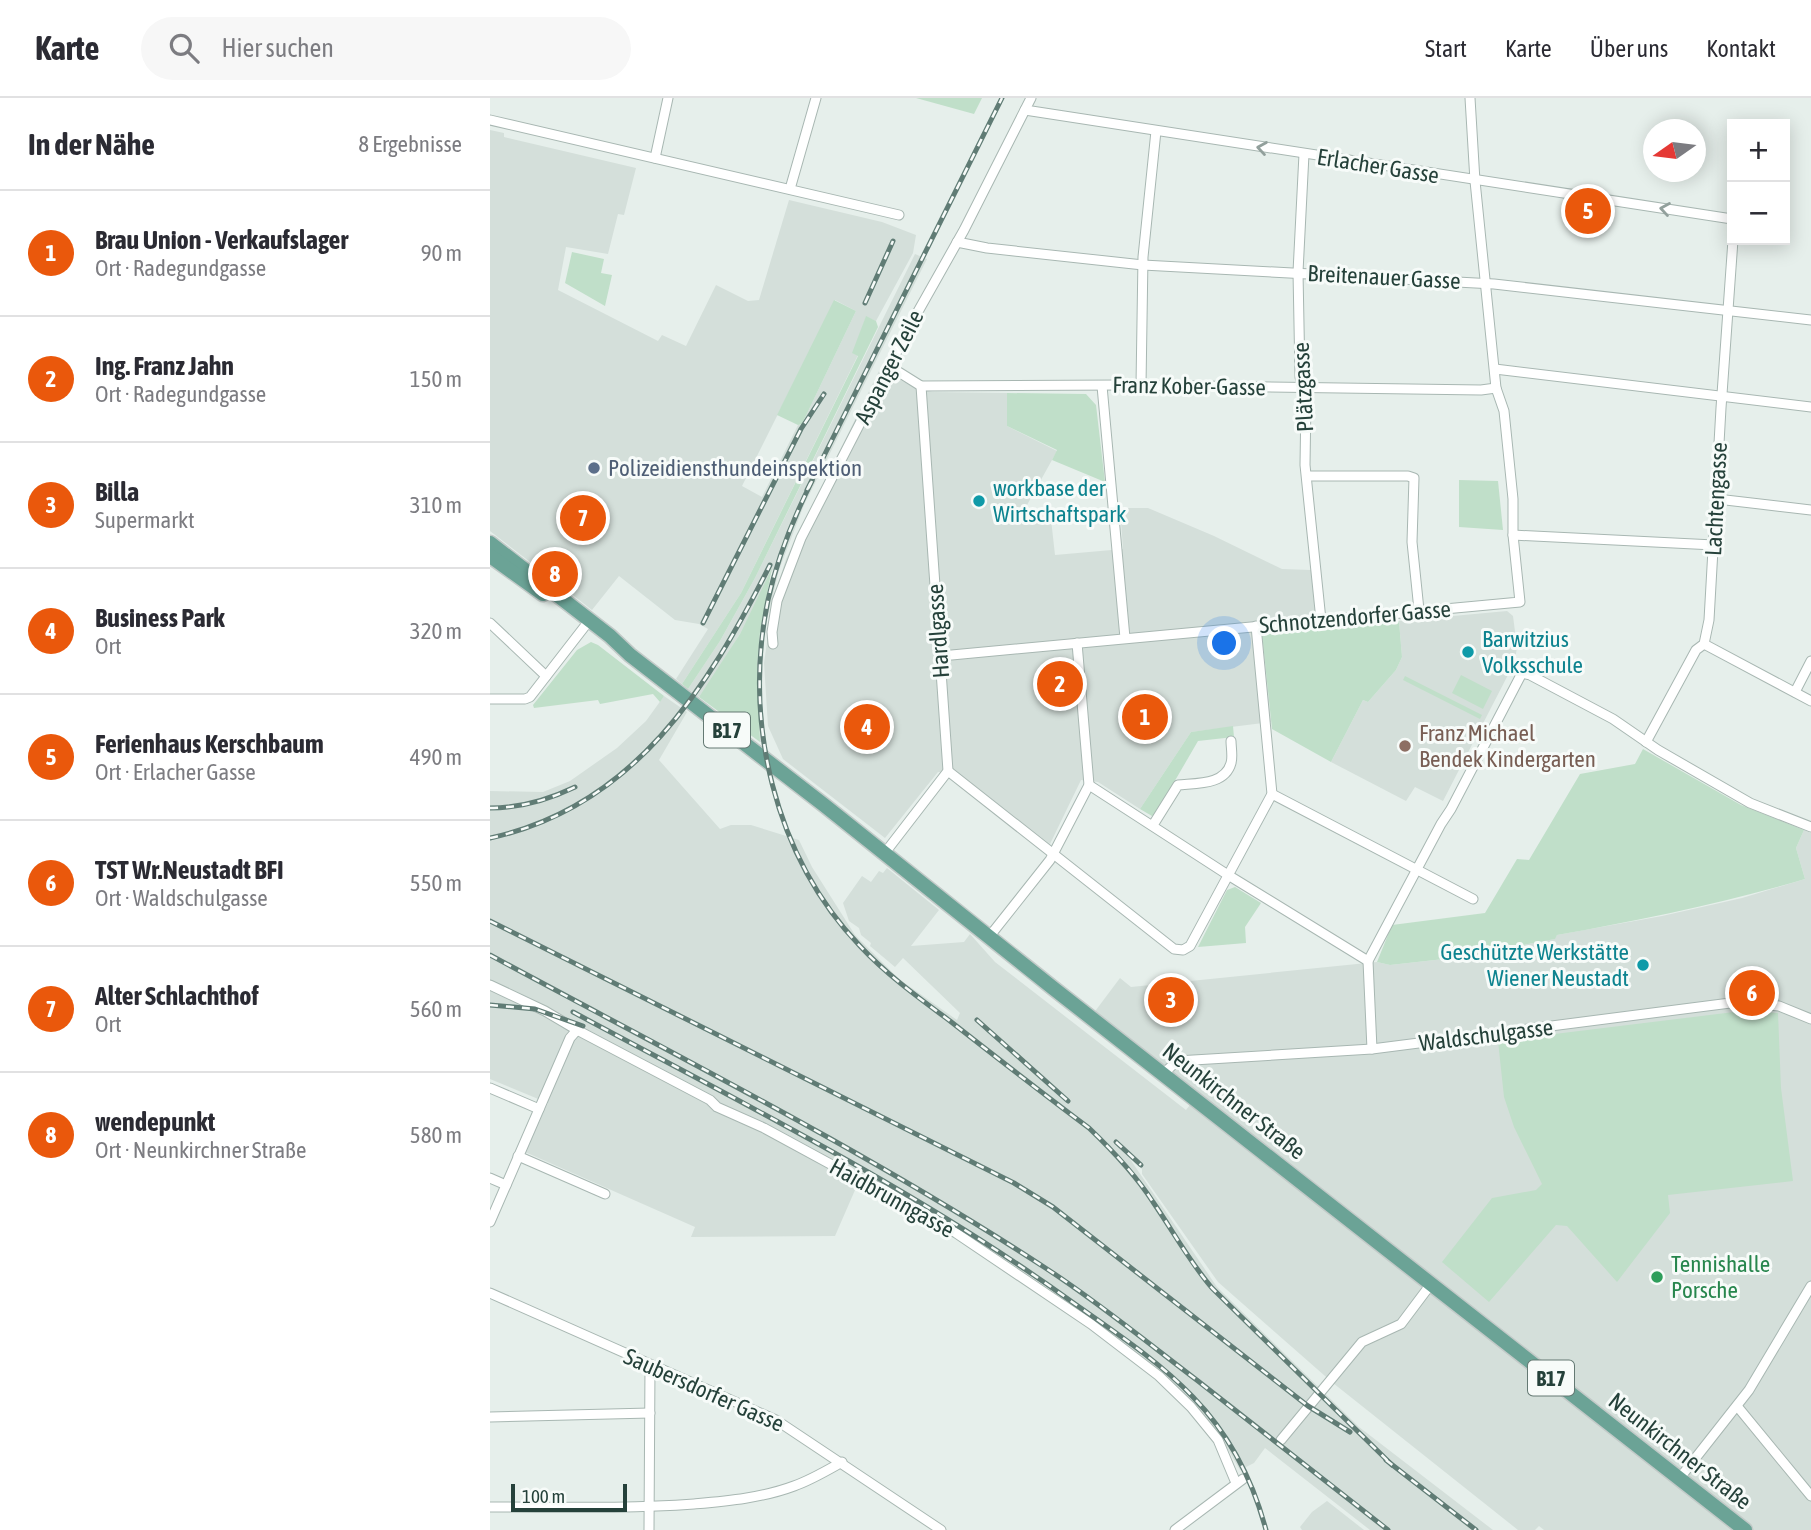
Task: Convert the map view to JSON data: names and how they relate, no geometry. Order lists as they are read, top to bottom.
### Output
{
  "streets": {
    "main road": ["B17", "Neunkirchner Straße"],
    "street": [
      "Erlacher Gasse",
      "Breitenauer Gasse",
      "Aspanger Zeile",
      "Franz Kober-Gasse",
      "Plätzgasse",
      "Lachtengasse",
      "Schnotzendorfer Gasse",
      "Hardlgasse",
      "Waldschulgasse",
      "Haidbrunngasse",
      "Saubersdorfer Gasse"
    ]
  },
  "crossings": [
    ["Erlacher Gasse", "Aspanger Zeile"],
    ["Erlacher Gasse", "Plätzgasse"],
    ["Breitenauer Gasse", "Aspanger Zeile"],
    ["Breitenauer Gasse", "Plätzgasse"],
    ["Breitenauer Gasse", "Lachtengasse"],
    ["Franz Kober-Gasse", "Plätzgasse"],
    ["Franz Kober-Gasse", "Hardlgasse"],
    ["Plätzgasse", "Schnotzendorfer Gasse"],
    ["Schnotzendorfer Gasse", "Hardlgasse"],
    ["Waldschulgasse", "Neunkirchner Straße"]
  ],
  "one_way": ["Erlacher Gasse"],
  "places": [
    "Polizeidiensthundeinspektion",
    "workbase der Wirtschaftspark",
    "Barwitzius Volksschule",
    "Franz Michael Bendek Kindergarten",
    "Geschützte Werkstätte Wiener Neustadt",
    "Tennishalle Porsche"
  ],
  "scale_bar": "100 m",
  "north": "left",
  "page": {
    "header": "Karte",
    "search": "Hier suchen",
    "nav": [
      "Start",
      "Karte",
      "Über uns",
      "Kontakt"
    ],
    "heading": ["In der Nähe", "8 Ergebnisse"],
    "map_buttons": ["+", "−"],
    "pins": [
      "5",
      "7",
      "8",
      "2",
      "1",
      "4",
      "6",
      "3"
    ],
    "list": [
      {
        "mark": "1",
        "name": "Brau Union - Verkaufslager",
        "note": "Ort · Radegundgasse",
        "value": "90 m"
      },
      {
        "mark": "2",
        "name": "Ing. Franz Jahn",
        "note": "Ort · Radegundgasse",
        "value": "150 m"
      },
      {
        "mark": "3",
        "name": "Billa",
        "note": "Supermarkt",
        "value": "310 m"
      },
      {
        "mark": "4",
        "name": "Business Park",
        "note": "Ort",
        "value": "320 m"
      },
      {
        "mark": "5",
        "name": "Ferienhaus Kerschbaum",
        "note": "Ort · Erlacher Gasse",
        "value": "490 m"
      },
      {
        "mark": "6",
        "name": "TST Wr.Neustadt BFI",
        "note": "Ort · Waldschulgasse",
        "value": "550 m"
      },
      {
        "mark": "7",
        "name": "Alter Schlachthof",
        "note": "Ort",
        "value": "560 m"
      },
      {
        "mark": "8",
        "name": "wendepunkt",
        "note": "Ort · Neunkirchner Straße",
        "value": "580 m"
      }
    ],
    "scale": "100 m"
  }
}
